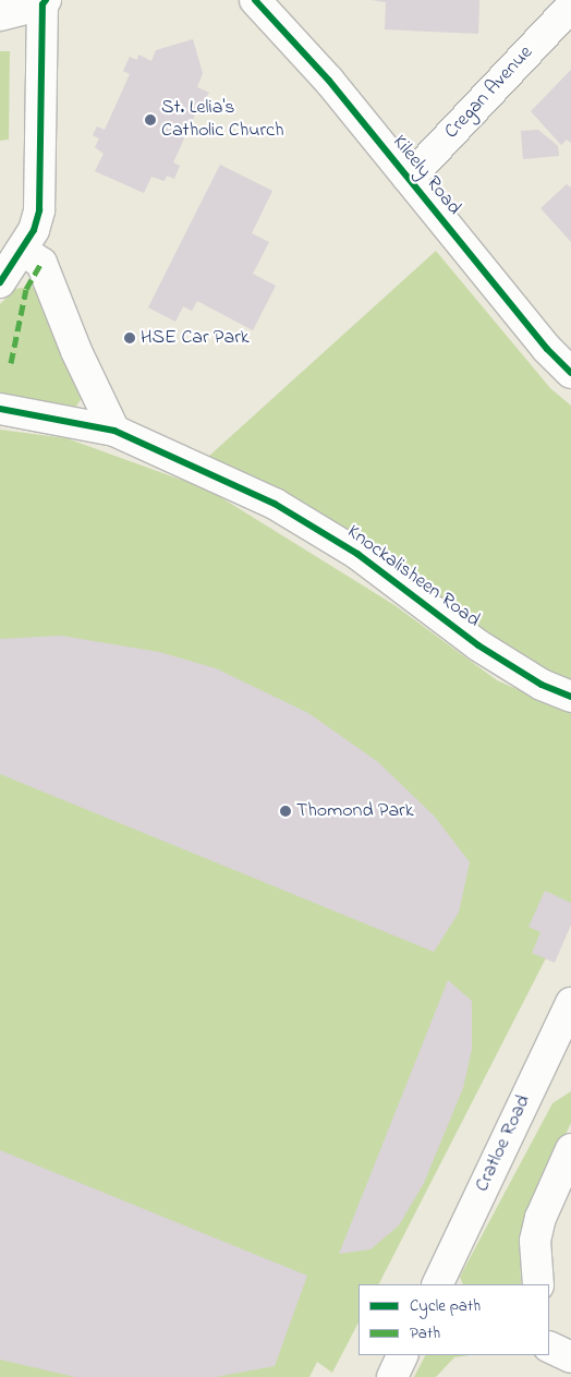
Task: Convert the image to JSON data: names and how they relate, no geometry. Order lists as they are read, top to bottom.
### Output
{
  "streets": {
    "street": [
      "Cregan Avenue",
      "Kileely Road",
      "Knockalisheen Road",
      "Cratloe Road"
    ]
  },
  "crossings": [
    ["Cregan Avenue", "Kileely Road"]
  ],
  "places": ["St. Lelia's Catholic Church", "HSE Car Park", "Thomond Park"],
  "legend": ["Cycle path", "Path"]
}
